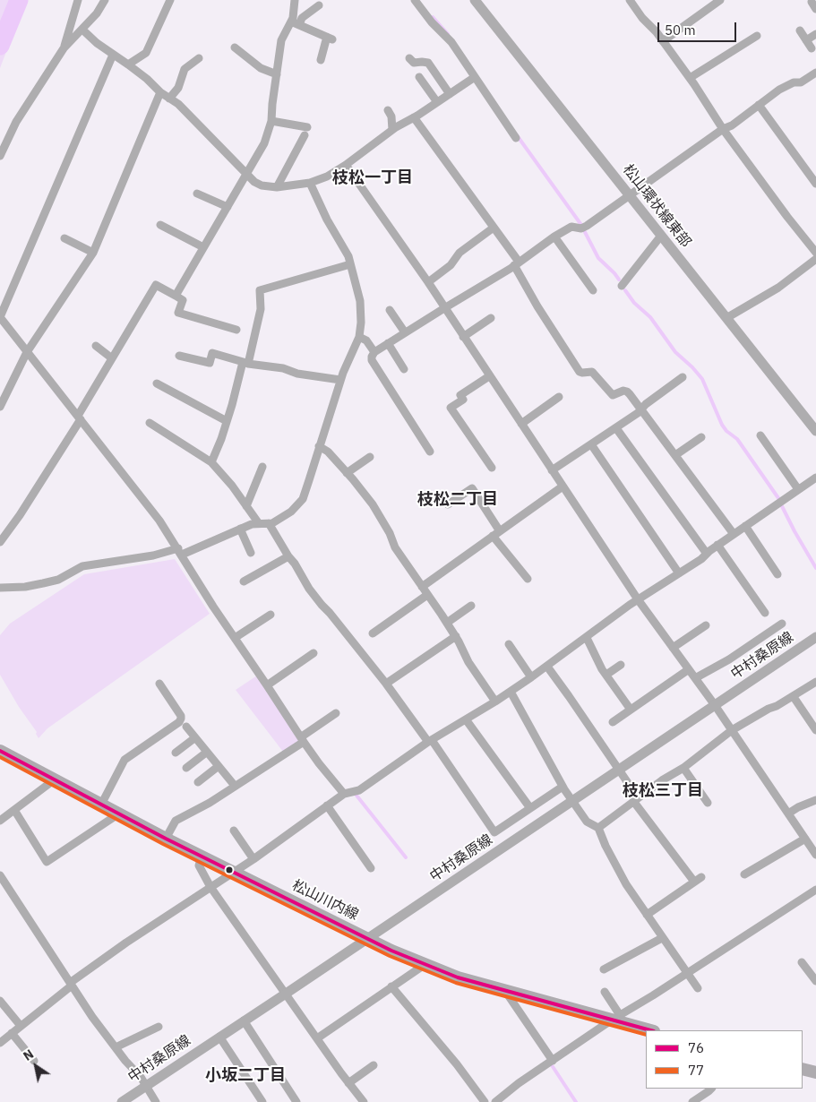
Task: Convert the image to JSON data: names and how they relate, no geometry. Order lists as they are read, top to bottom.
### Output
{
  "streets": {
    "main road": ["松山川内線"],
    "street": ["松山環状線東部", "中村桑原線"]
  },
  "crossings": [
    ["中村桑原線", "松山川内線"]
  ],
  "districts": [
    "枝松一丁目",
    "枝松二丁目",
    "枝松三丁目",
    "小坂二丁目"
  ],
  "lines": ["transit line 76", "transit line 77"],
  "legend": ["76", "77"],
  "scale_bar": "50 m",
  "north": "top left"
}
